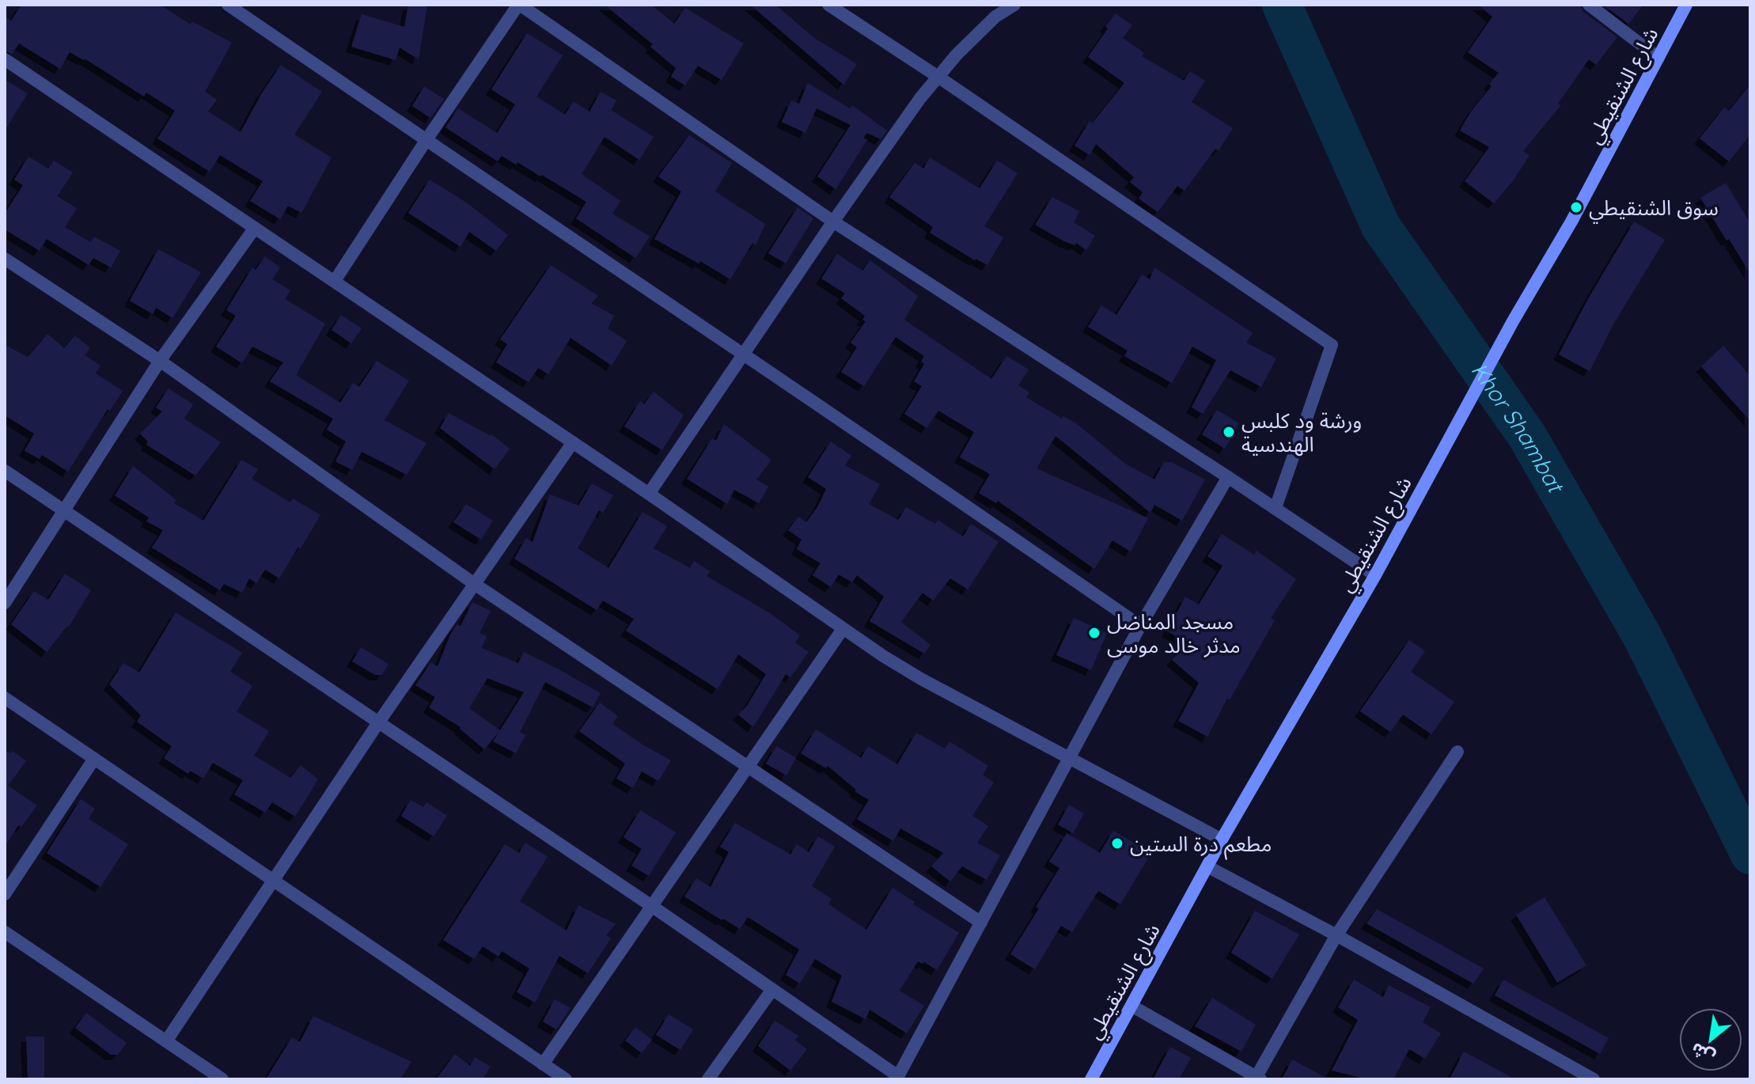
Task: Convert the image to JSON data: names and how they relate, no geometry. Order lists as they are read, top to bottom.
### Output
{
  "streets": {
    "street": ["شارع الشنقيطي"]
  },
  "water": ["Khor Shambat"],
  "places": [
    "سوق الشنقيطي",
    "ورشة ود كلبس الهندسية",
    "مسجد المناضل مدثر خالد موسى",
    "مطعم درة الستين"
  ],
  "north": "bottom left"
}
